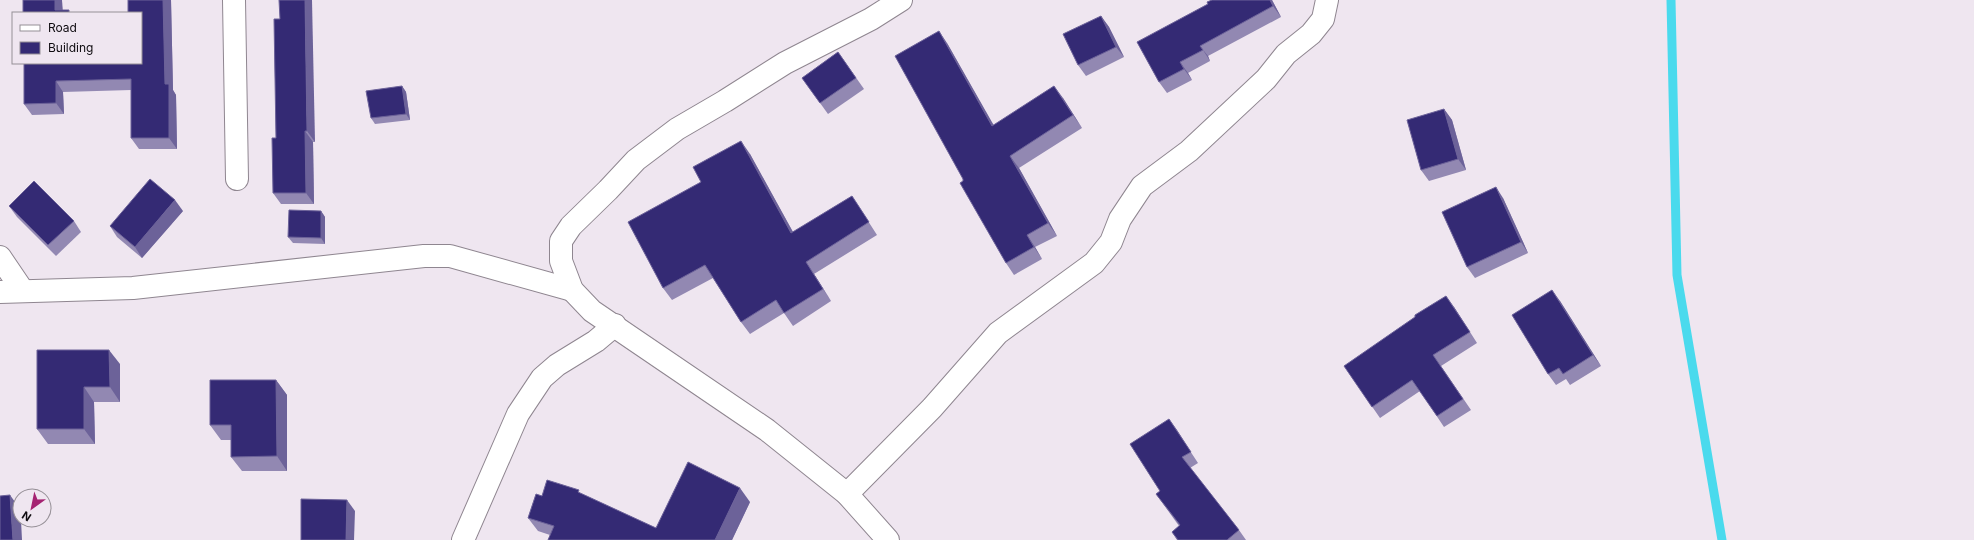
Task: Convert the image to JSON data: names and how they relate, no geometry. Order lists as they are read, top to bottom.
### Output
{
  "legend": ["Road", "Building"],
  "north": "bottom left"
}
